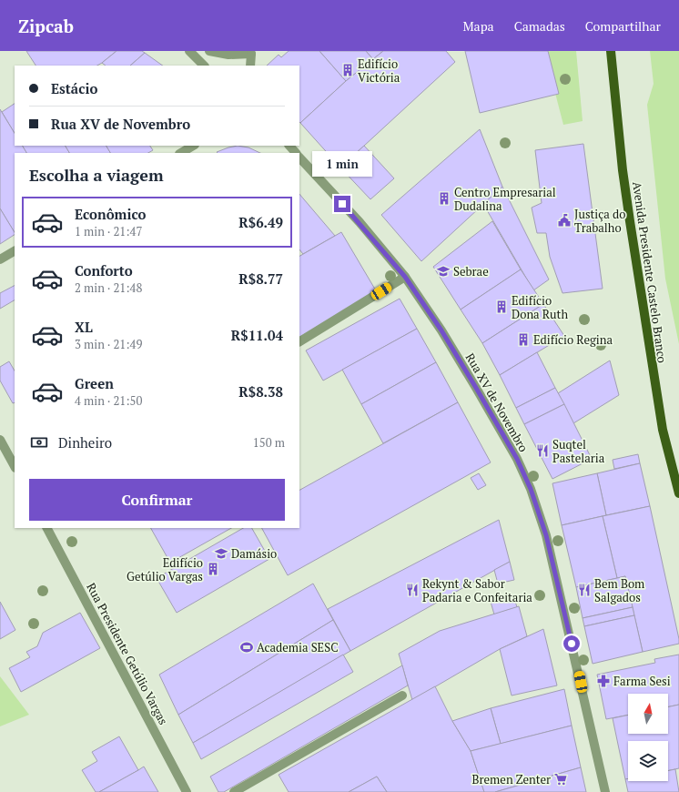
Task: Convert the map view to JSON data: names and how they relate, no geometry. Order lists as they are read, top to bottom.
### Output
{
  "streets": {
    "main road": ["Avenida Presidente Castelo Branco"],
    "street": ["Rua XV de Novembro", "Rua Presidente Getúlio Vargas"]
  },
  "places": {
    "building": [
      "Edifício Victória",
      "Centro Empresarial Dudalina",
      "Edifício Dona Ruth",
      "Edifício Regina",
      "Edifício Getúlio Vargas"
    ],
    "public building": ["Justiça do Trabalho"],
    "school or university": ["Sebrae", "Damásio"],
    "restaurant": ["Suqtel Pastelaria", "Rekynt & Sabor Padaria e Confeitaria", "Bem Bom Salgados"],
    "sports": ["Academia SESC"],
    "pharmacy": ["Farma Sesi"],
    "supermarket": ["Bremen Zenter"]
  },
  "north": "top",
  "page": {
    "header": "Zipcab",
    "nav": ["Mapa", "Camadas", "Compartilhar"],
    "banner": ["Estácio", "Rua XV de Novembro"],
    "bubble": "1 min",
    "heading": "Escolha a viagem",
    "list": [
      {
        "name": "Econômico",
        "note": "1 min · 21:47",
        "value": "R$6.49"
      },
      {
        "name": "Conforto",
        "note": "2 min · 21:48",
        "value": "R$8.77"
      },
      {
        "name": "XL",
        "note": "3 min · 21:49",
        "value": "R$11.04"
      },
      {
        "name": "Green",
        "note": "4 min · 21:50",
        "value": "R$8.38"
      }
    ],
    "pay": ["Dinheiro", "150 m"],
    "buttons": "Confirmar"
  }
}
